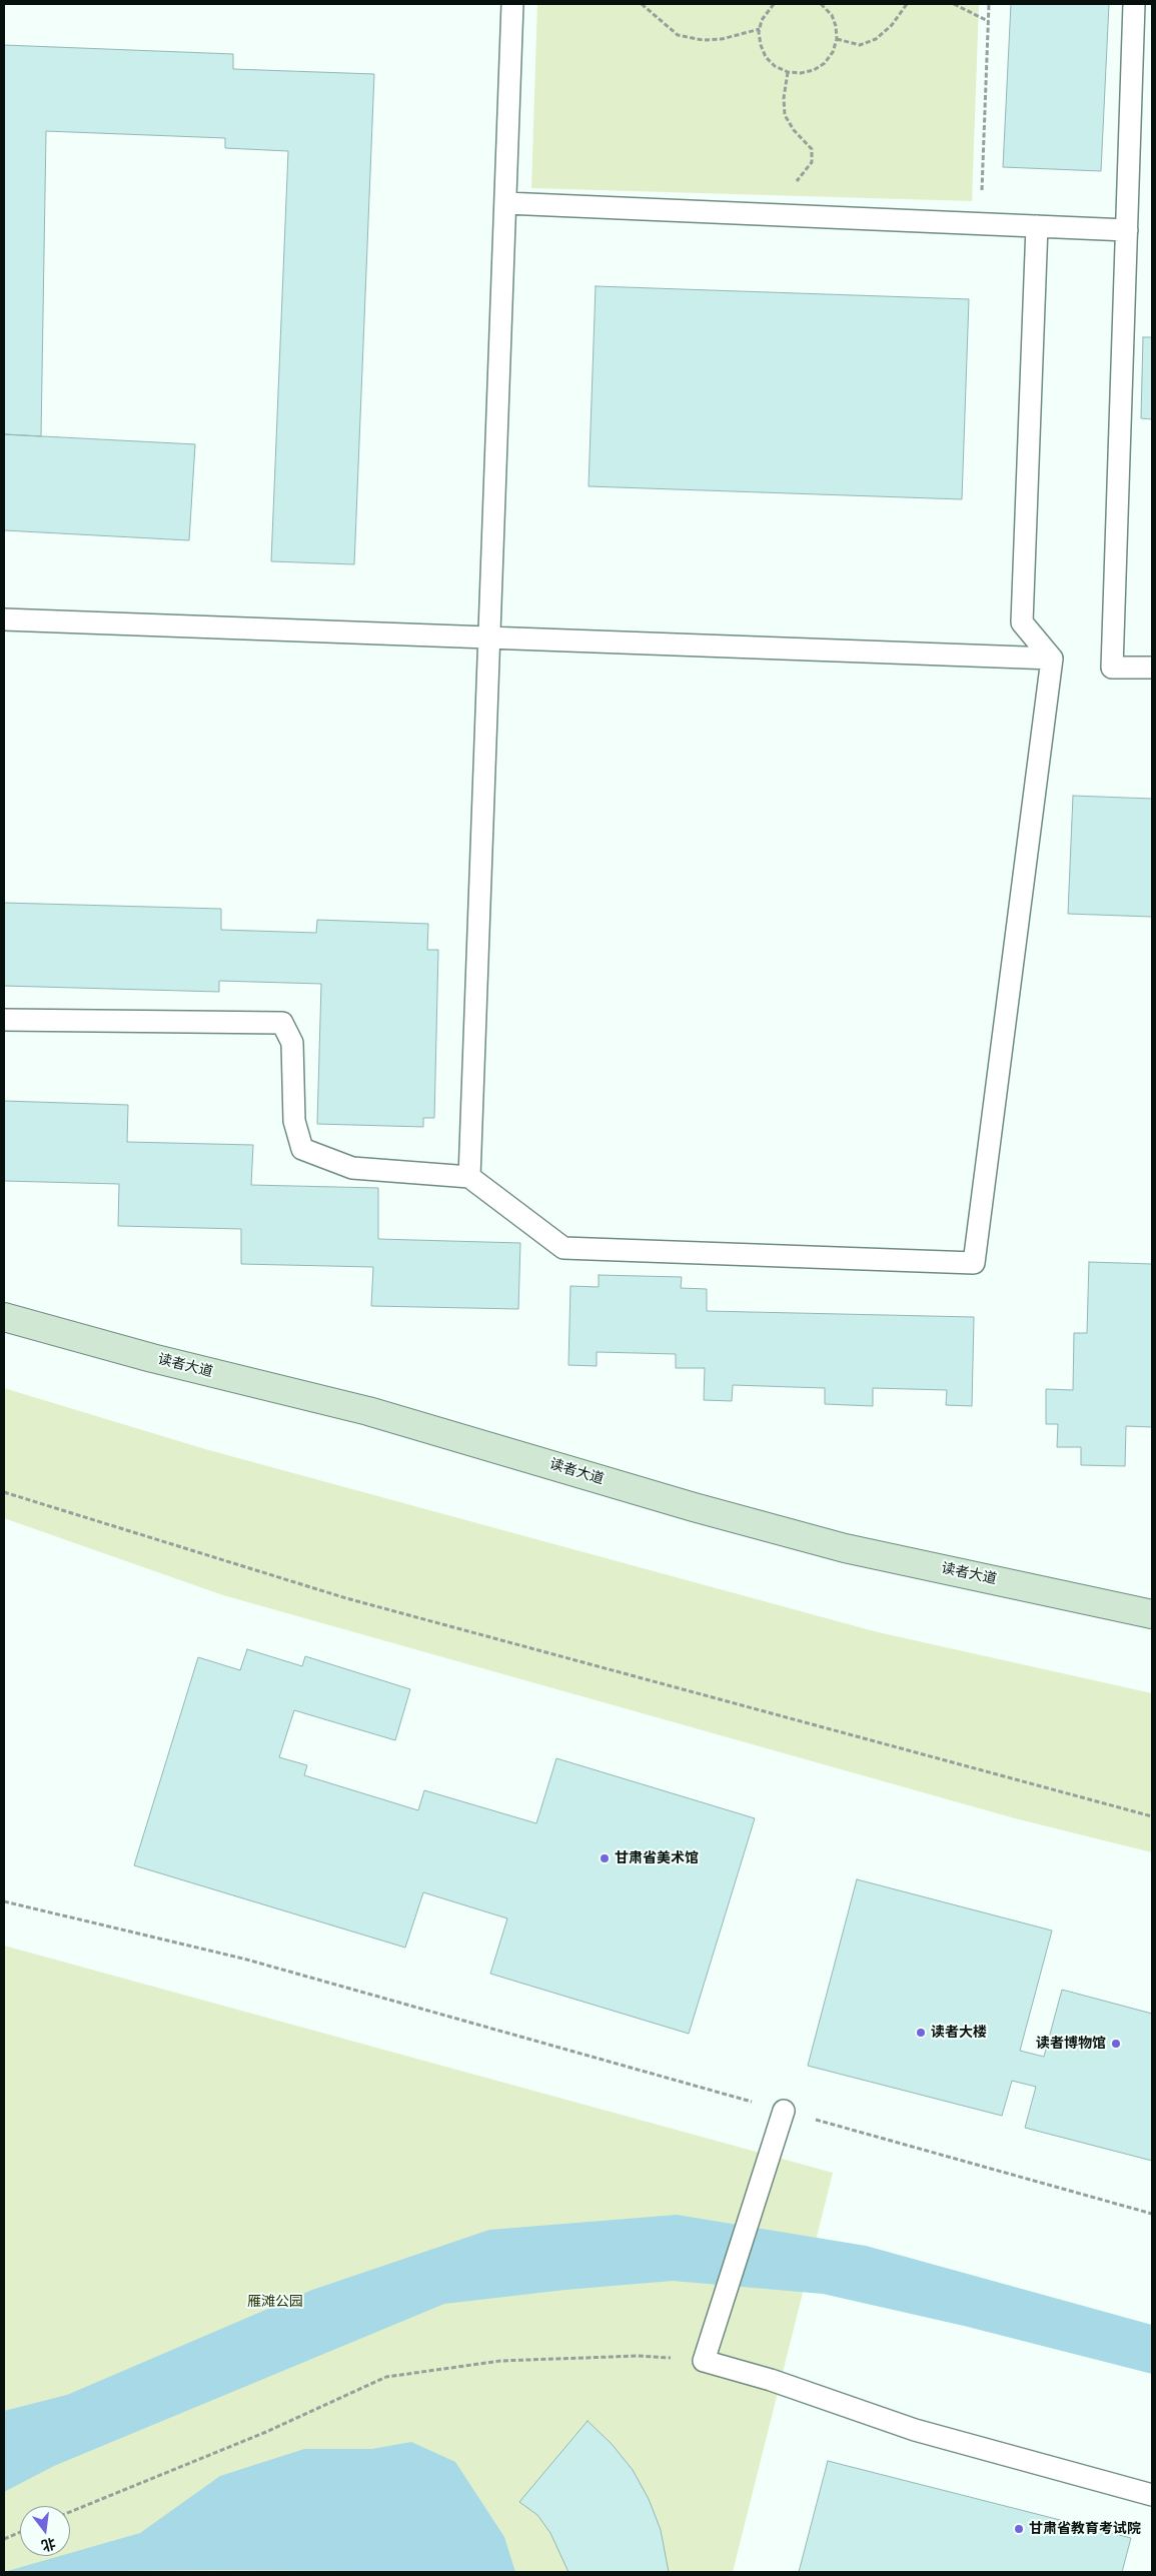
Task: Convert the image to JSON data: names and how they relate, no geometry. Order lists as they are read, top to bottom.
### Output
{
  "streets": {
    "main road": ["读者大道"]
  },
  "parks": ["雁滩公园"],
  "places": [
    "甘肃省美术馆",
    "读者大楼",
    "读者博物馆",
    "甘肃省教育考试院"
  ],
  "north": "bottom"
}
